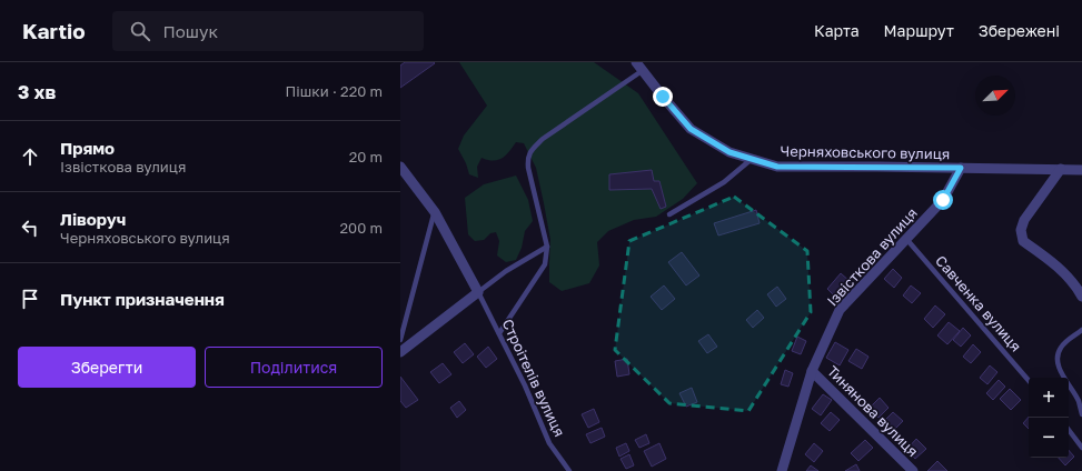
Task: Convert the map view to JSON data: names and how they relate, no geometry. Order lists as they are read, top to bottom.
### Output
{
  "streets": {
    "street": ["Черняховського вулиця", "Iзвiсткова вулиця", "Тинянова вулиця"],
    "lane": ["Савченка вулиця", "Строiтелiв вулиця"]
  },
  "crossings": [
    ["Черняховського вулиця", "Iзвiсткова вулиця"],
    ["Iзвiсткова вулиця", "Савченка вулиця"],
    ["Iзвiсткова вулиця", "Тинянова вулиця"]
  ],
  "north": "top right",
  "page": {
    "header": "Kartio",
    "search": "Пошук",
    "nav": ["Карта", "Маршрут", "Збережені"],
    "heading": ["3 хв", "Пішки · 220 m"],
    "list": [
      ["Прямо", "Iзвiсткова вулиця", "20 m"],
      ["Ліворуч", "Черняховського вулиця", "200 m"],
      "Пункт призначення"
    ],
    "buttons": ["Зберегти", "Поділитися"],
    "map_buttons": ["+", "−"]
  }
}
